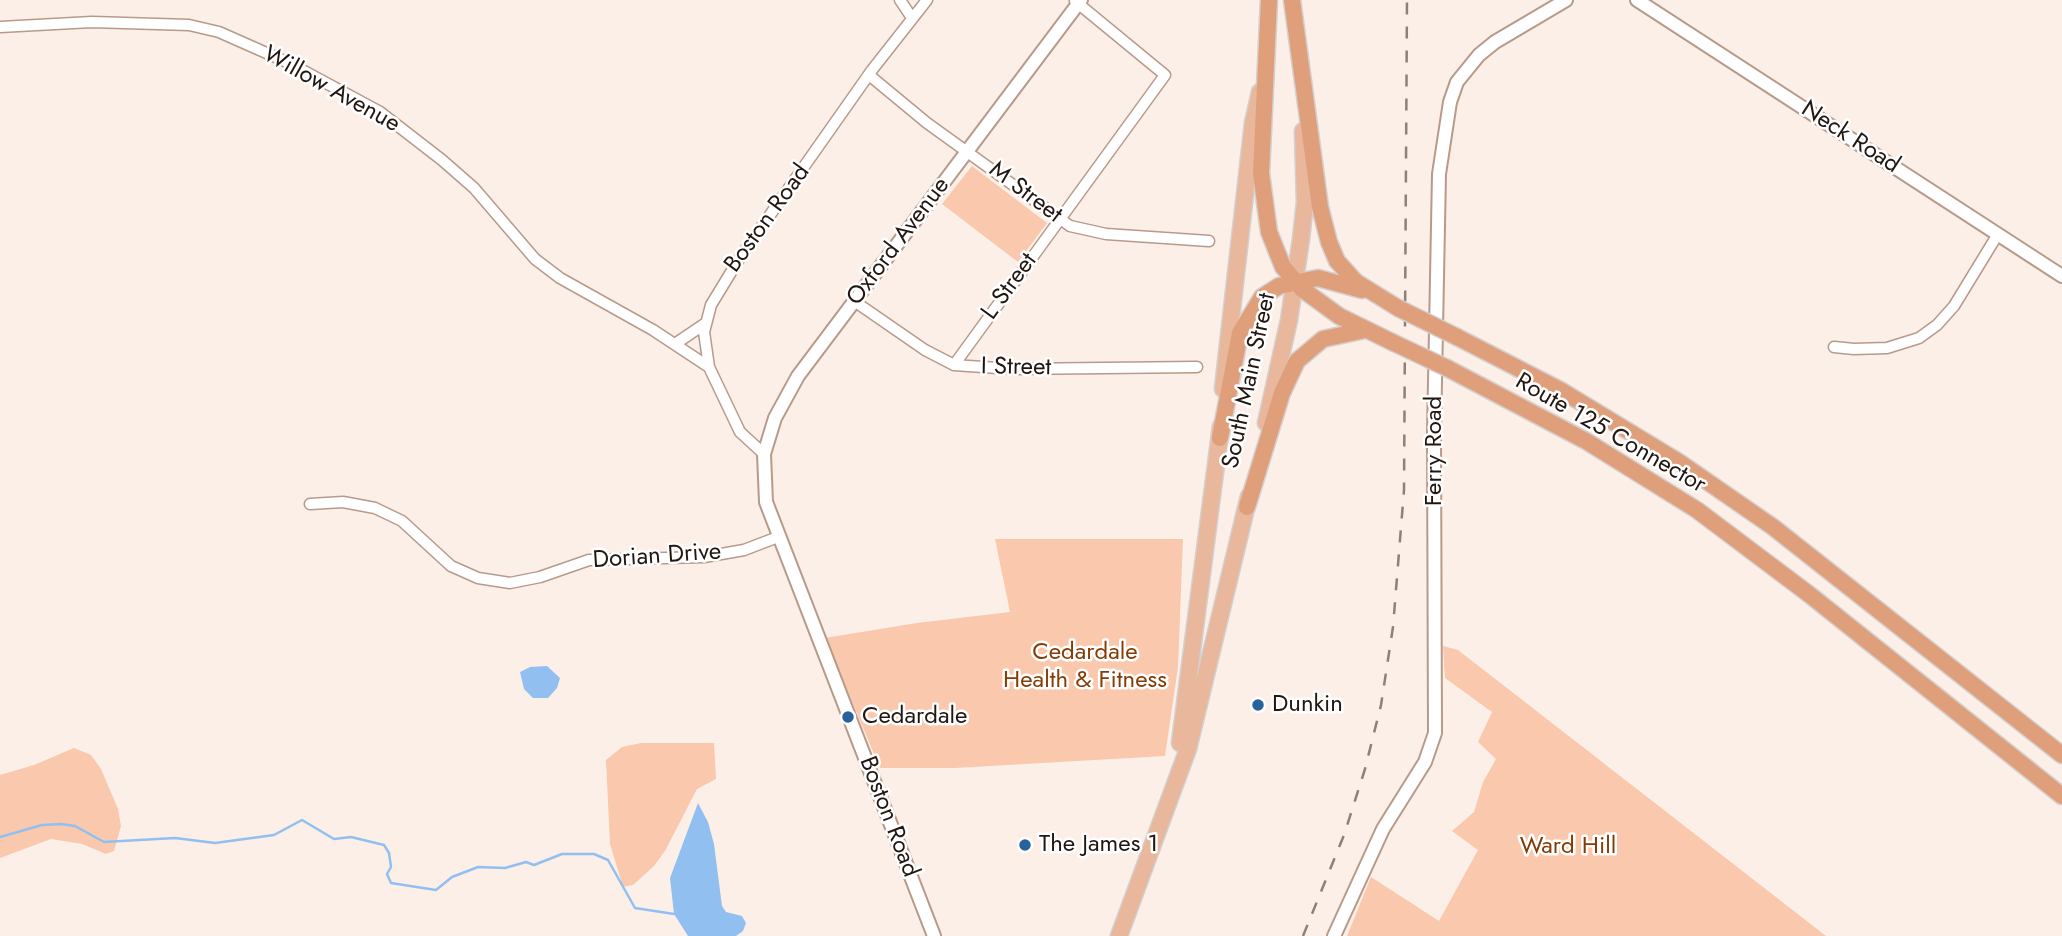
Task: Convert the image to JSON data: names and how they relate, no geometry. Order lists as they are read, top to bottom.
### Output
{
  "streets": {
    "highway": ["South Main Street", "Route 125 Connector"],
    "street": [
      "Willow Avenue",
      "Neck Road",
      "M Street",
      "Boston Road",
      "Oxford Avenue",
      "L Street",
      "I Street",
      "Ferry Road",
      "Dorian Drive"
    ]
  },
  "crossings": [
    ["Willow Avenue", "Boston Road"],
    ["M Street", "Boston Road"],
    ["M Street", "Oxford Avenue"],
    ["M Street", "L Street"],
    ["Boston Road", "Oxford Avenue"],
    ["Boston Road", "Dorian Drive"],
    ["Oxford Avenue", "L Street"],
    ["Oxford Avenue", "I Street"],
    ["L Street", "I Street"],
    ["South Main Street", "Route 125 Connector"]
  ],
  "parks": ["Cedardale Health & Fitness", "Ward Hill"],
  "places": ["Dunkin", "Cedardale", "The James 1"]
}
